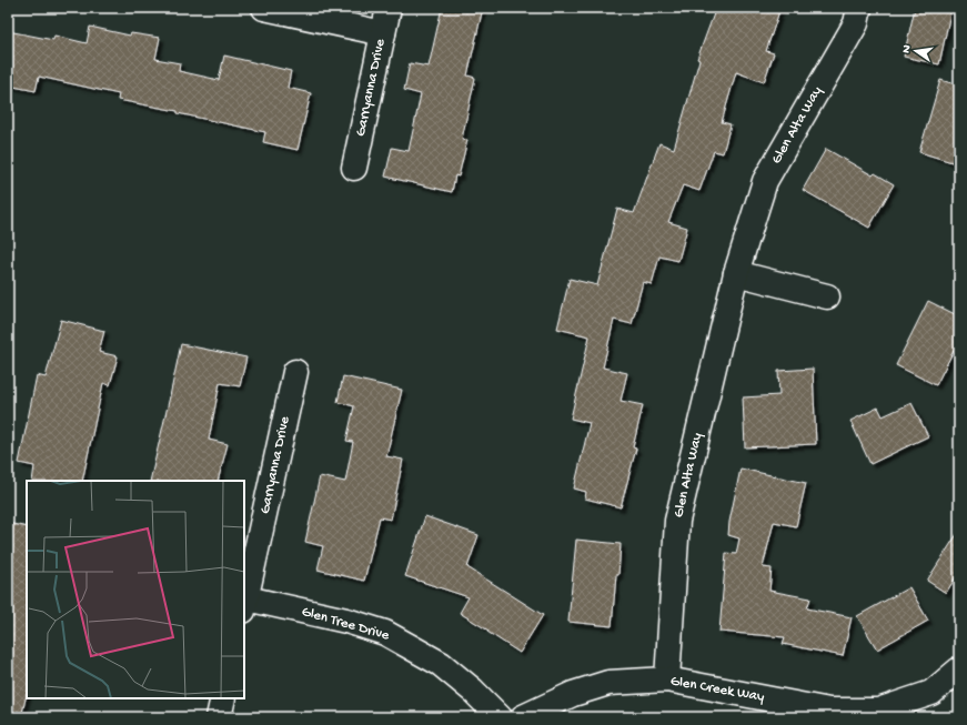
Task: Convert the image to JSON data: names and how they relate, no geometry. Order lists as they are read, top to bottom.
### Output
{
  "streets": {
    "street": [
      "Garryanna Drive",
      "Glen Alta Way",
      "Glen Tree Drive",
      "Glen Creek Way"
    ]
  },
  "crossings": [
    ["Garryanna Drive", "Glen Tree Drive"],
    ["Glen Alta Way", "Glen Creek Way"]
  ],
  "north": "left"
}
